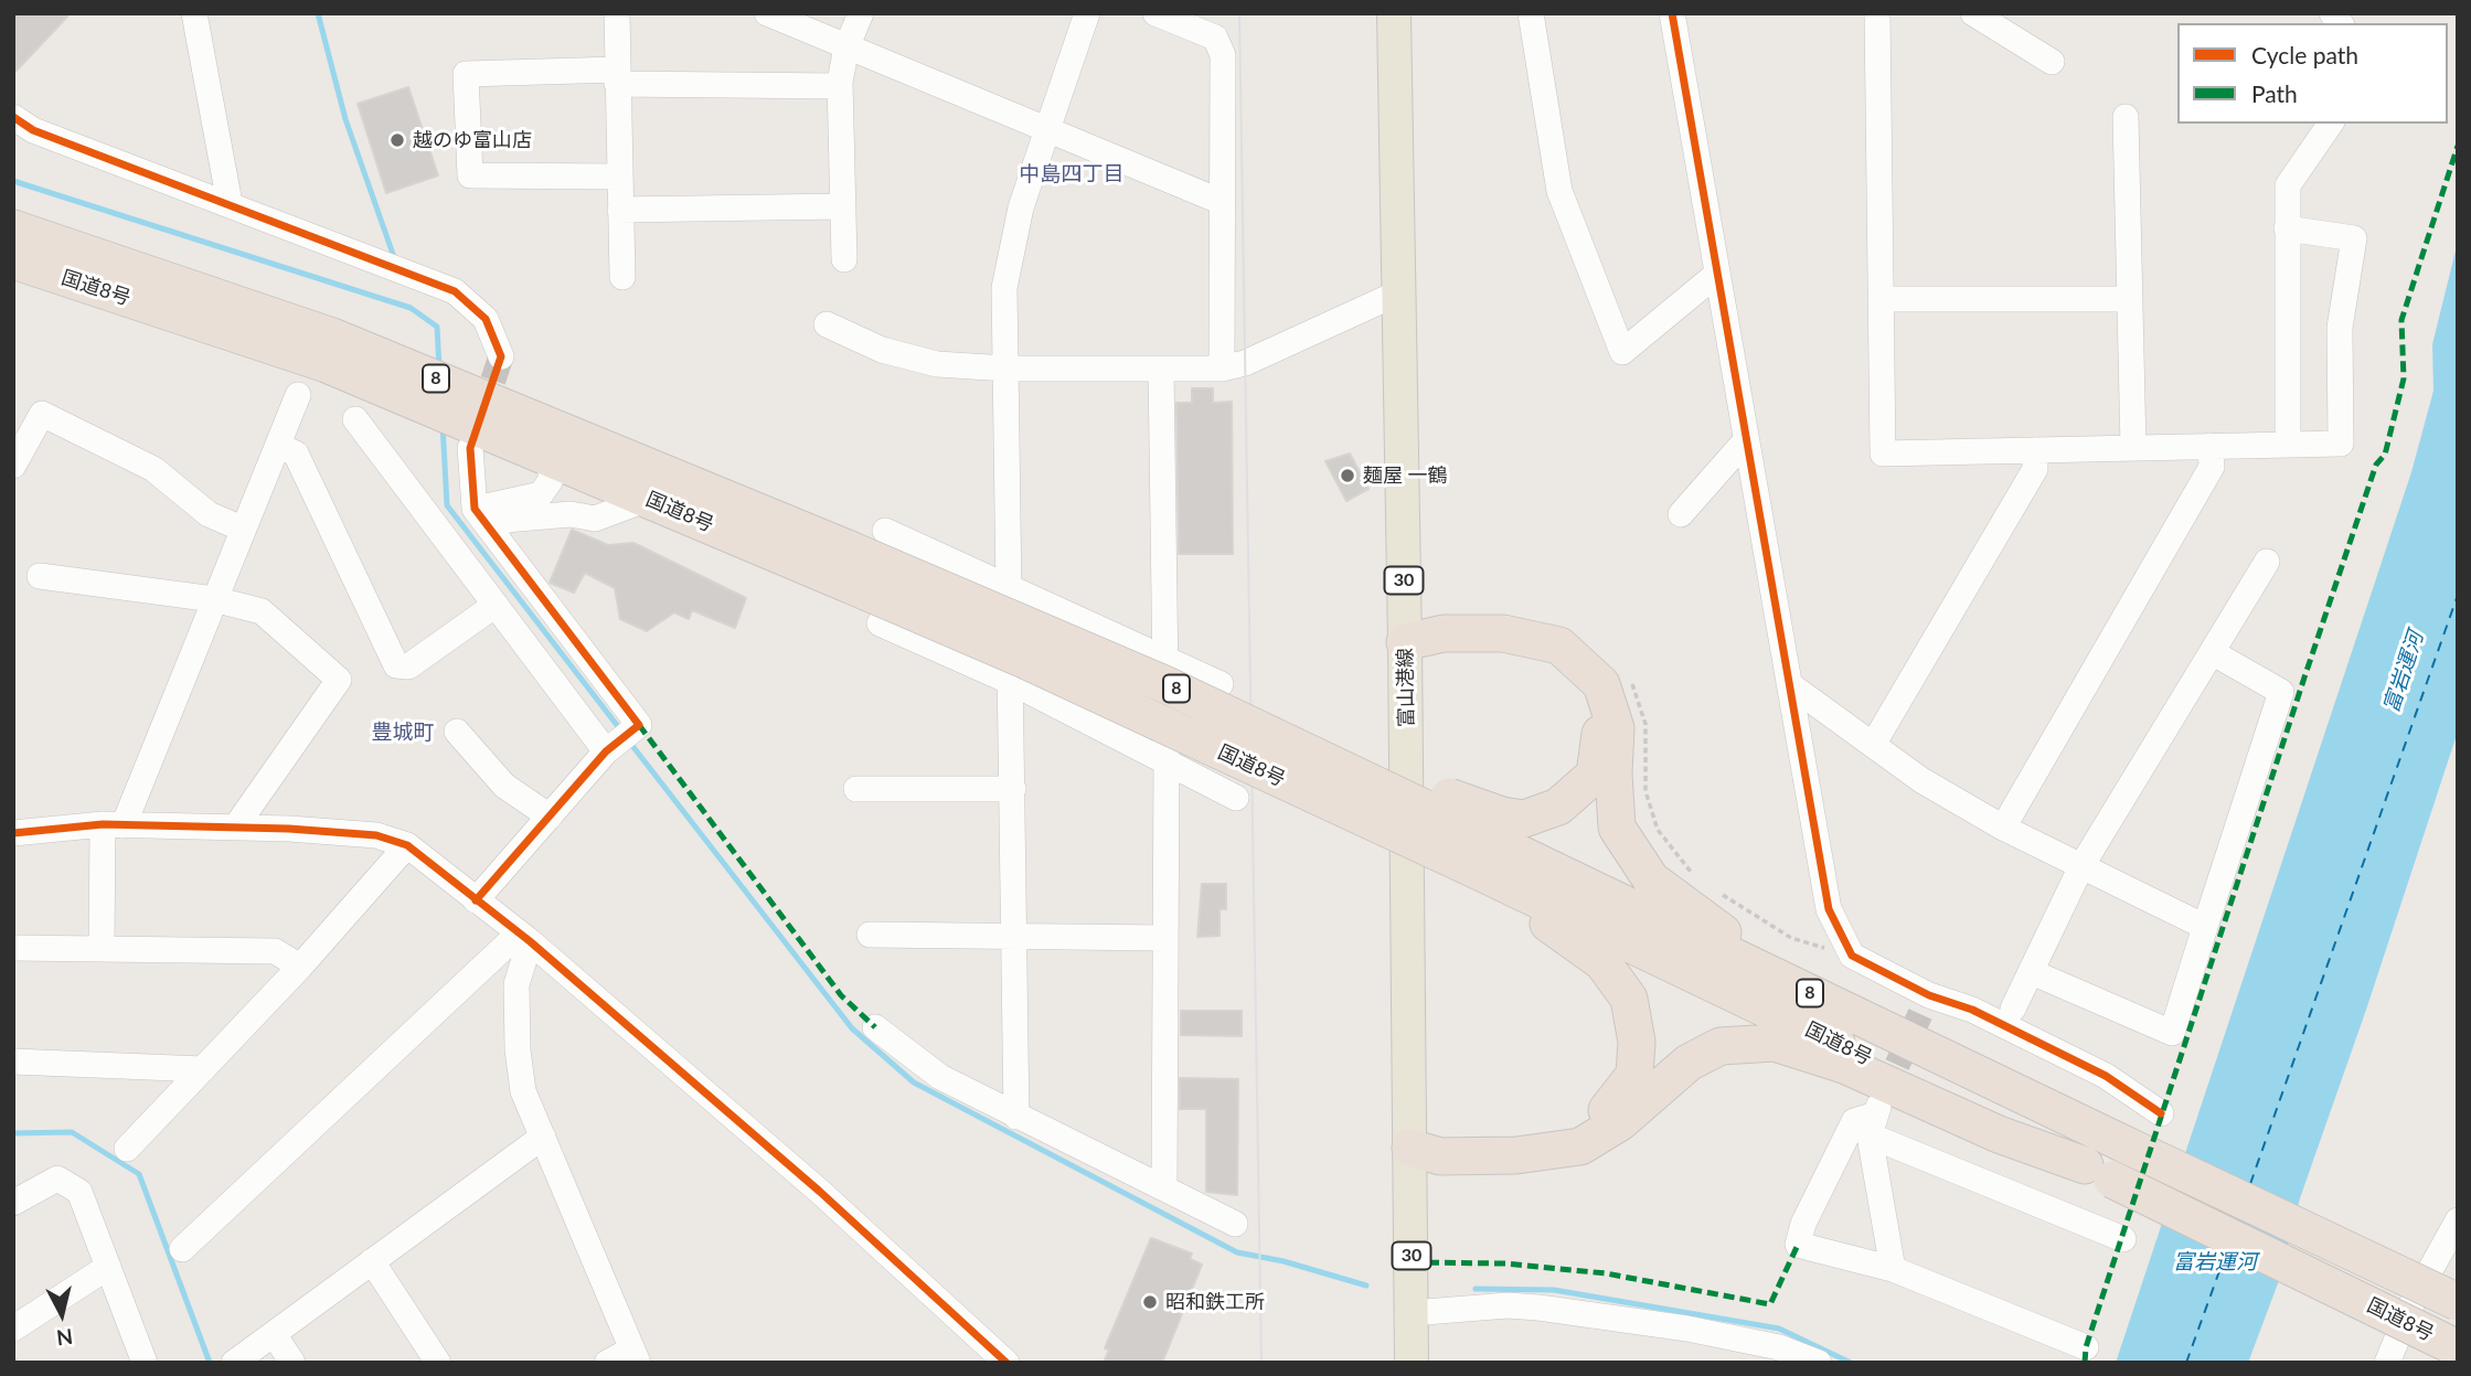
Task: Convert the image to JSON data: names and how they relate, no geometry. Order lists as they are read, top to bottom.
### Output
{
  "streets": {
    "highway": ["国道8号", "8"],
    "main road": ["30", "富山港線"]
  },
  "districts": ["中島四丁目", "豊城町"],
  "water": ["富岩運河"],
  "places": ["越のゆ富山店", "麺屋 一鶴", "昭和鉄工所"],
  "legend": ["Cycle path", "Path"],
  "north": "bottom"
}
